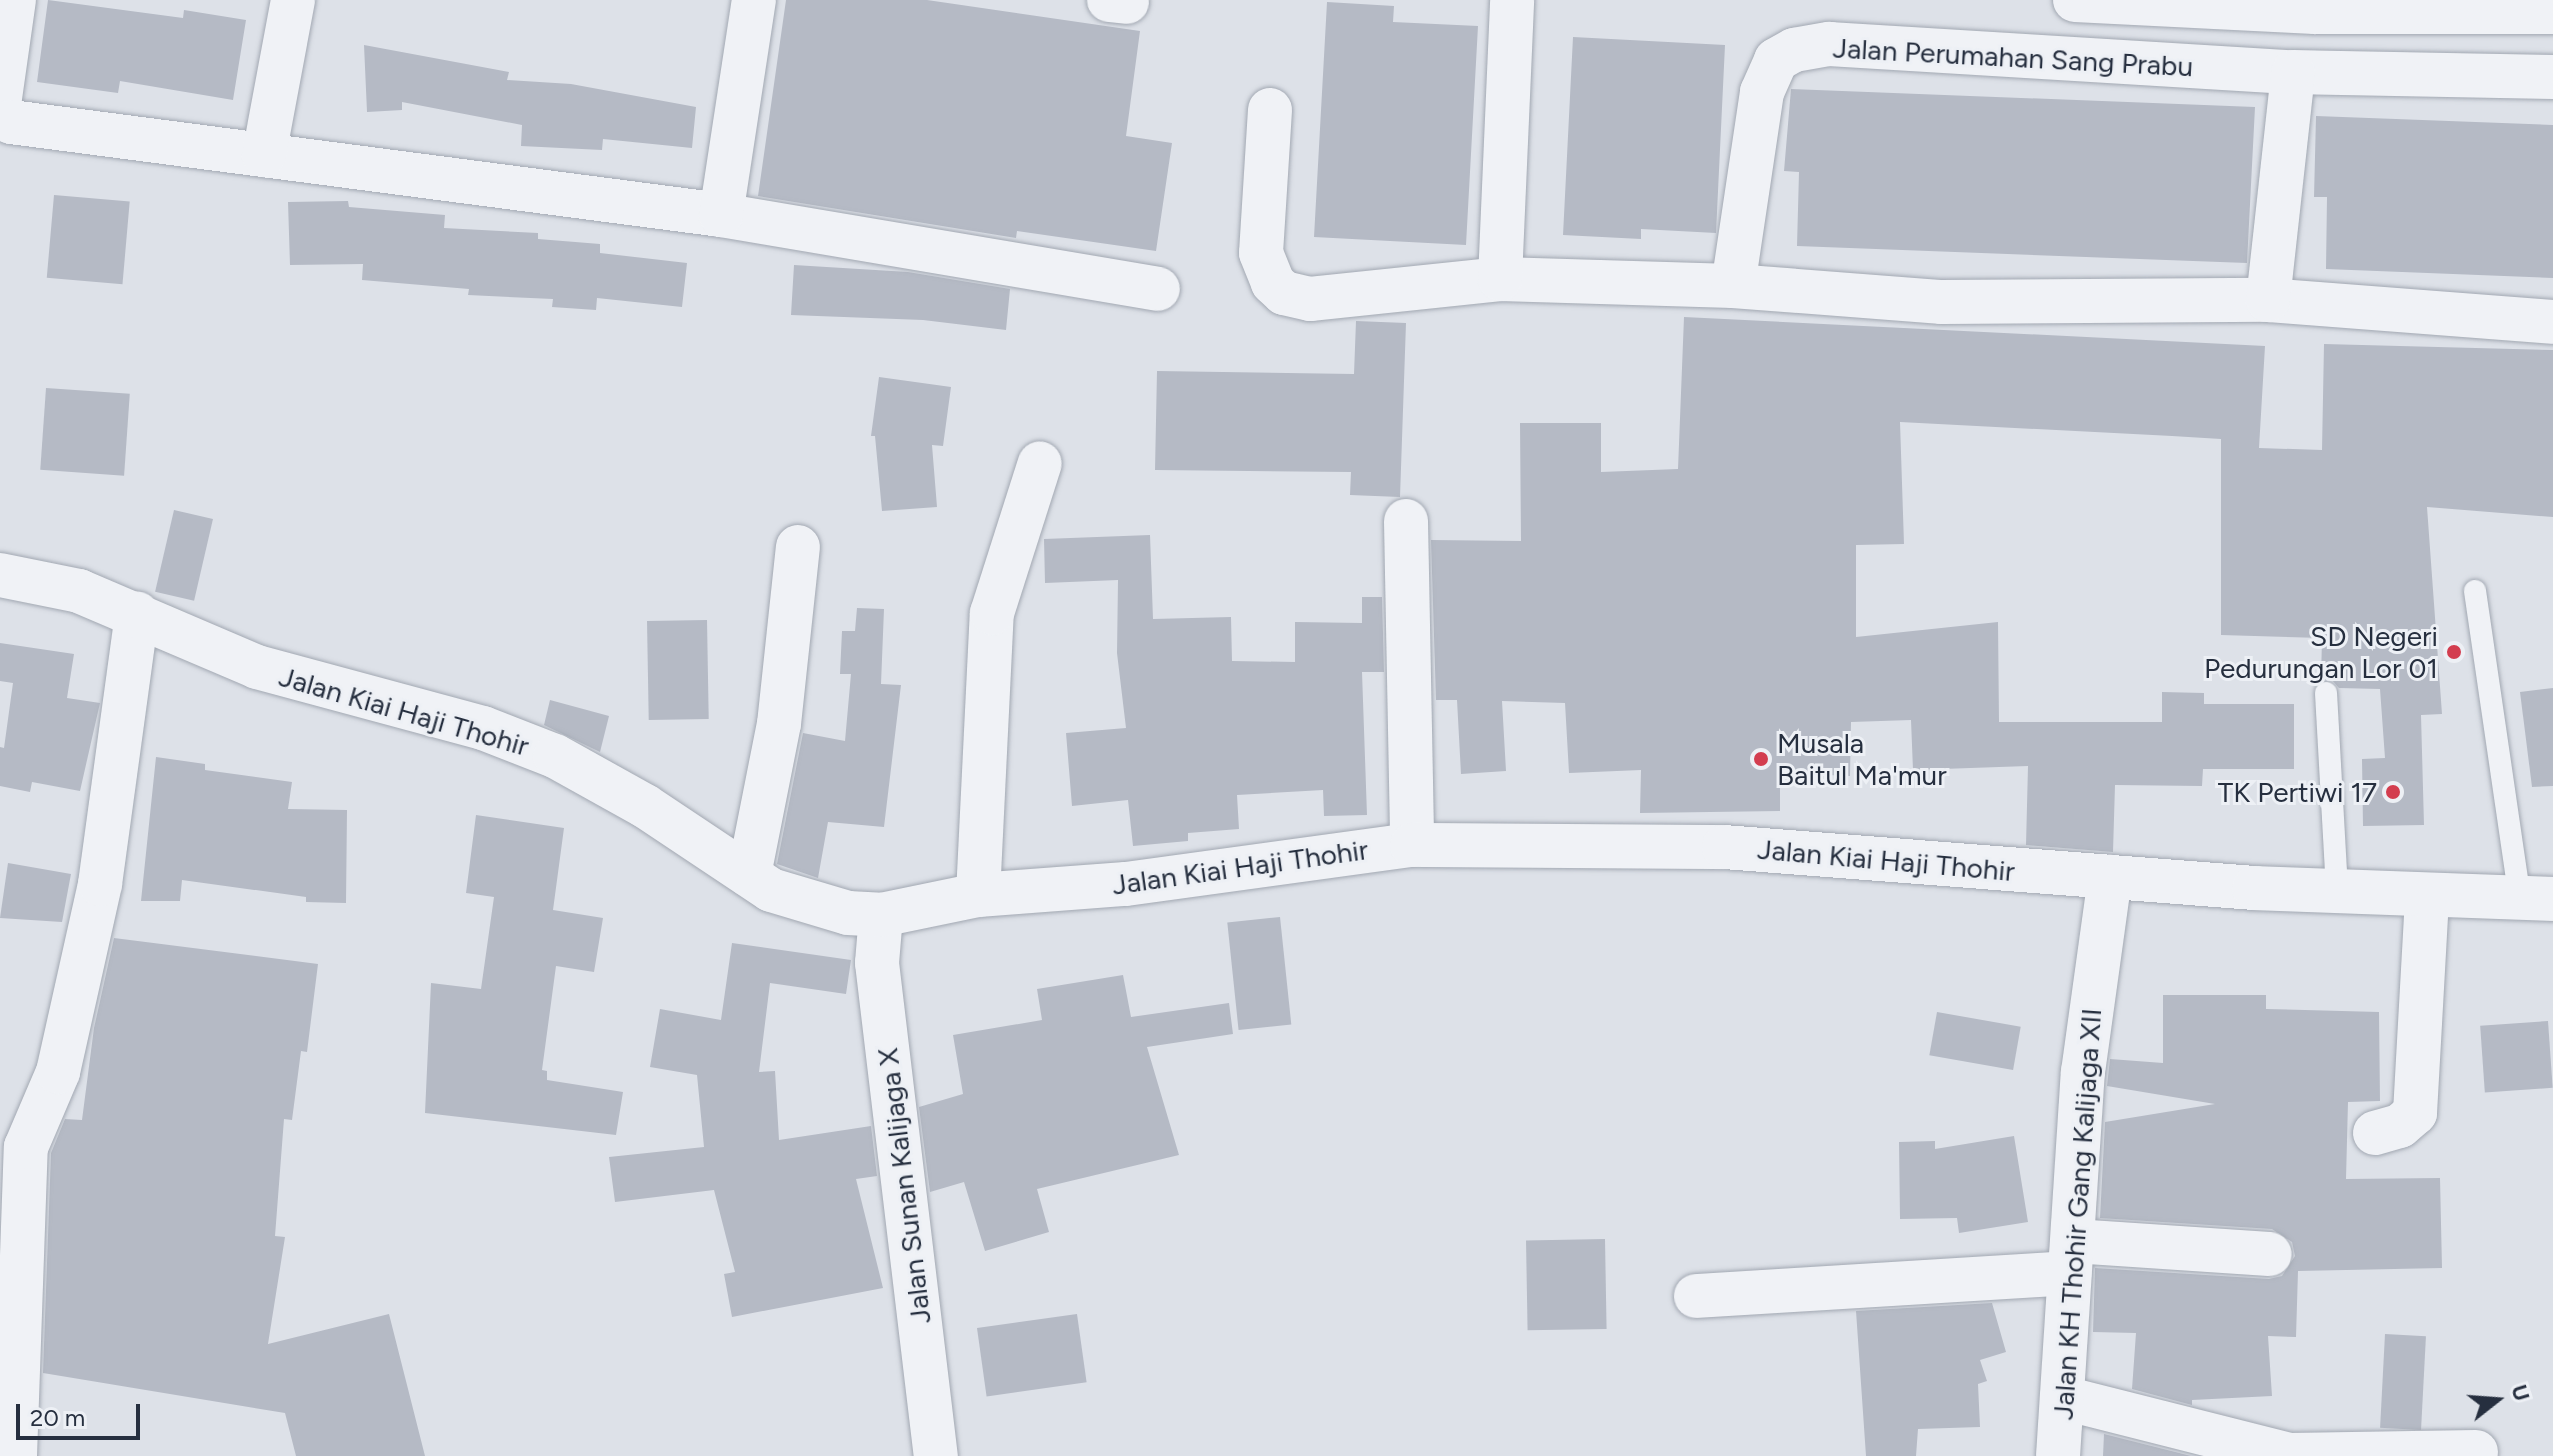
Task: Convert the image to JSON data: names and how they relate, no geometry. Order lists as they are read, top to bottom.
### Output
{
  "streets": {
    "street": [
      "Jalan Perumahan Sang Prabu",
      "Jalan Kiai Haji Thohir",
      "Jalan Sunan Kalijaga X",
      "Jalan KH Thohir Gang Kalijaga XII"
    ]
  },
  "crossings": [
    ["Jalan Kiai Haji Thohir", "Jalan Sunan Kalijaga X"],
    ["Jalan Kiai Haji Thohir", "Jalan KH Thohir Gang Kalijaga XII"]
  ],
  "places": ["SD Negeri Pedurungan Lor 01", "Musala Baitul Ma'mur", "TK Pertiwi 17"],
  "scale_bar": "20 m",
  "north": "right"
}
